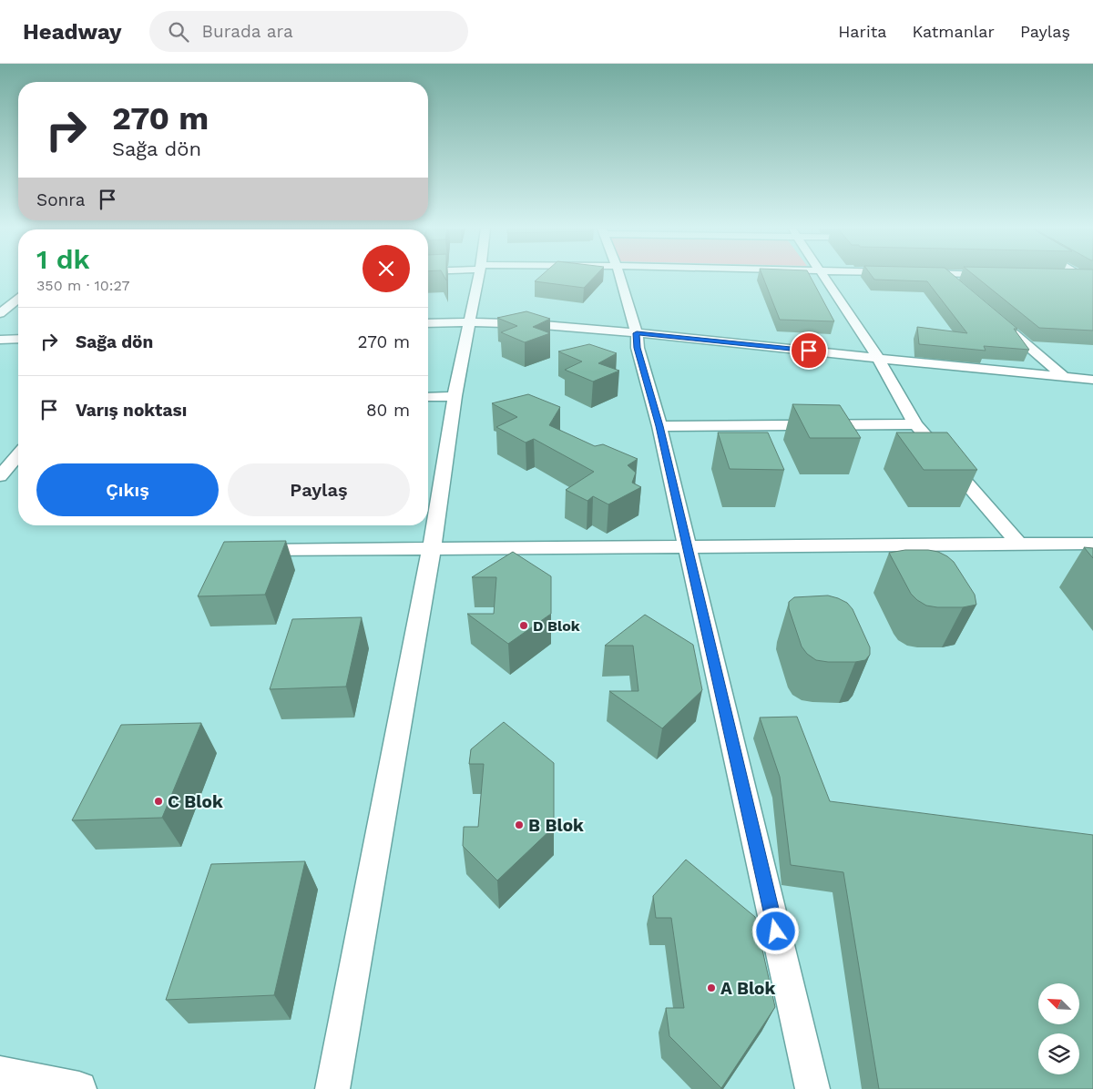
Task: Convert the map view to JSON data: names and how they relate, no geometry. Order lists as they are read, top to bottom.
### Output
{
  "places": [
    "D Blok",
    "C Blok",
    "B Blok",
    "A Blok"
  ],
  "north": "top left",
  "page": {
    "header": "Headway",
    "search": "Burada ara",
    "nav": ["Harita", "Katmanlar", "Paylaş"],
    "turn": ["270 m", "Sağa dön"],
    "then": "Sonra",
    "heading": ["1 dk", "350 m · 10:27"],
    "list": [
      {
        "name": "Sağa dön",
        "value": "270 m"
      },
      {
        "name": "Varış noktası",
        "value": "80 m"
      }
    ],
    "buttons": ["Çıkış", "Paylaş"]
  }
}
